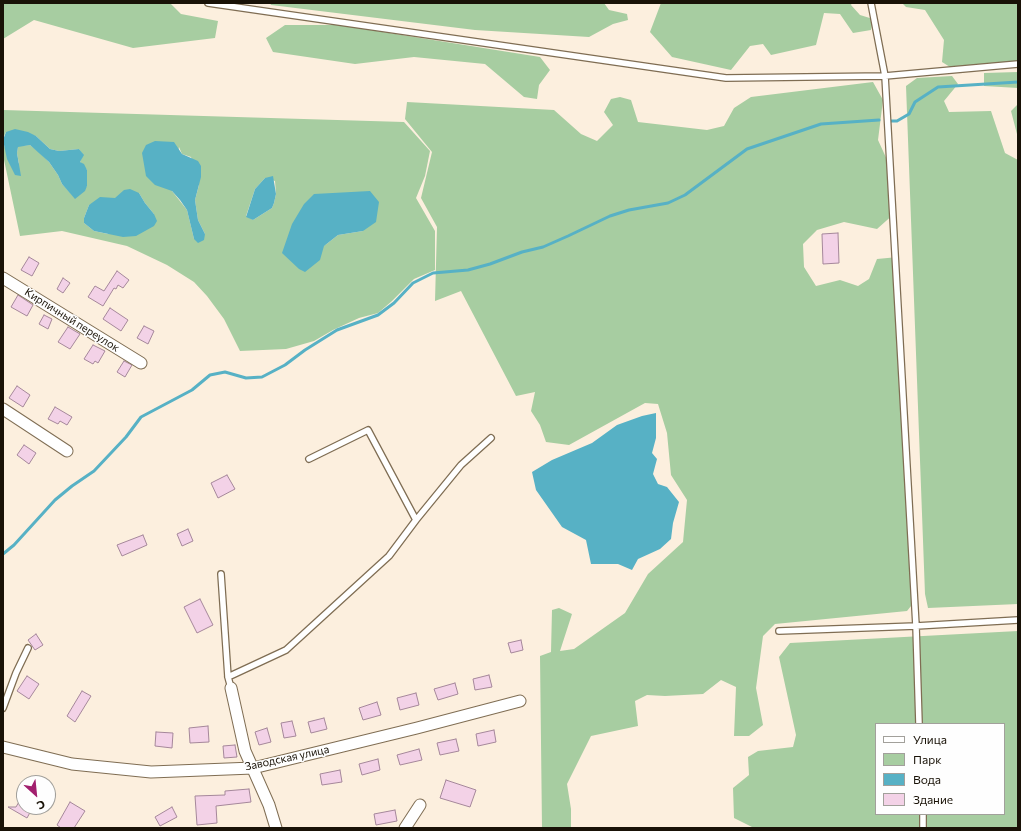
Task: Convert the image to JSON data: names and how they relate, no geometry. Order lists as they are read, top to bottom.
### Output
{
  "streets": {
    "street": ["Кирпичный переулок", "Заводская улица"]
  },
  "legend": [
    "Улица",
    "Парк",
    "Вода",
    "Здание"
  ],
  "north": "bottom right"
}
